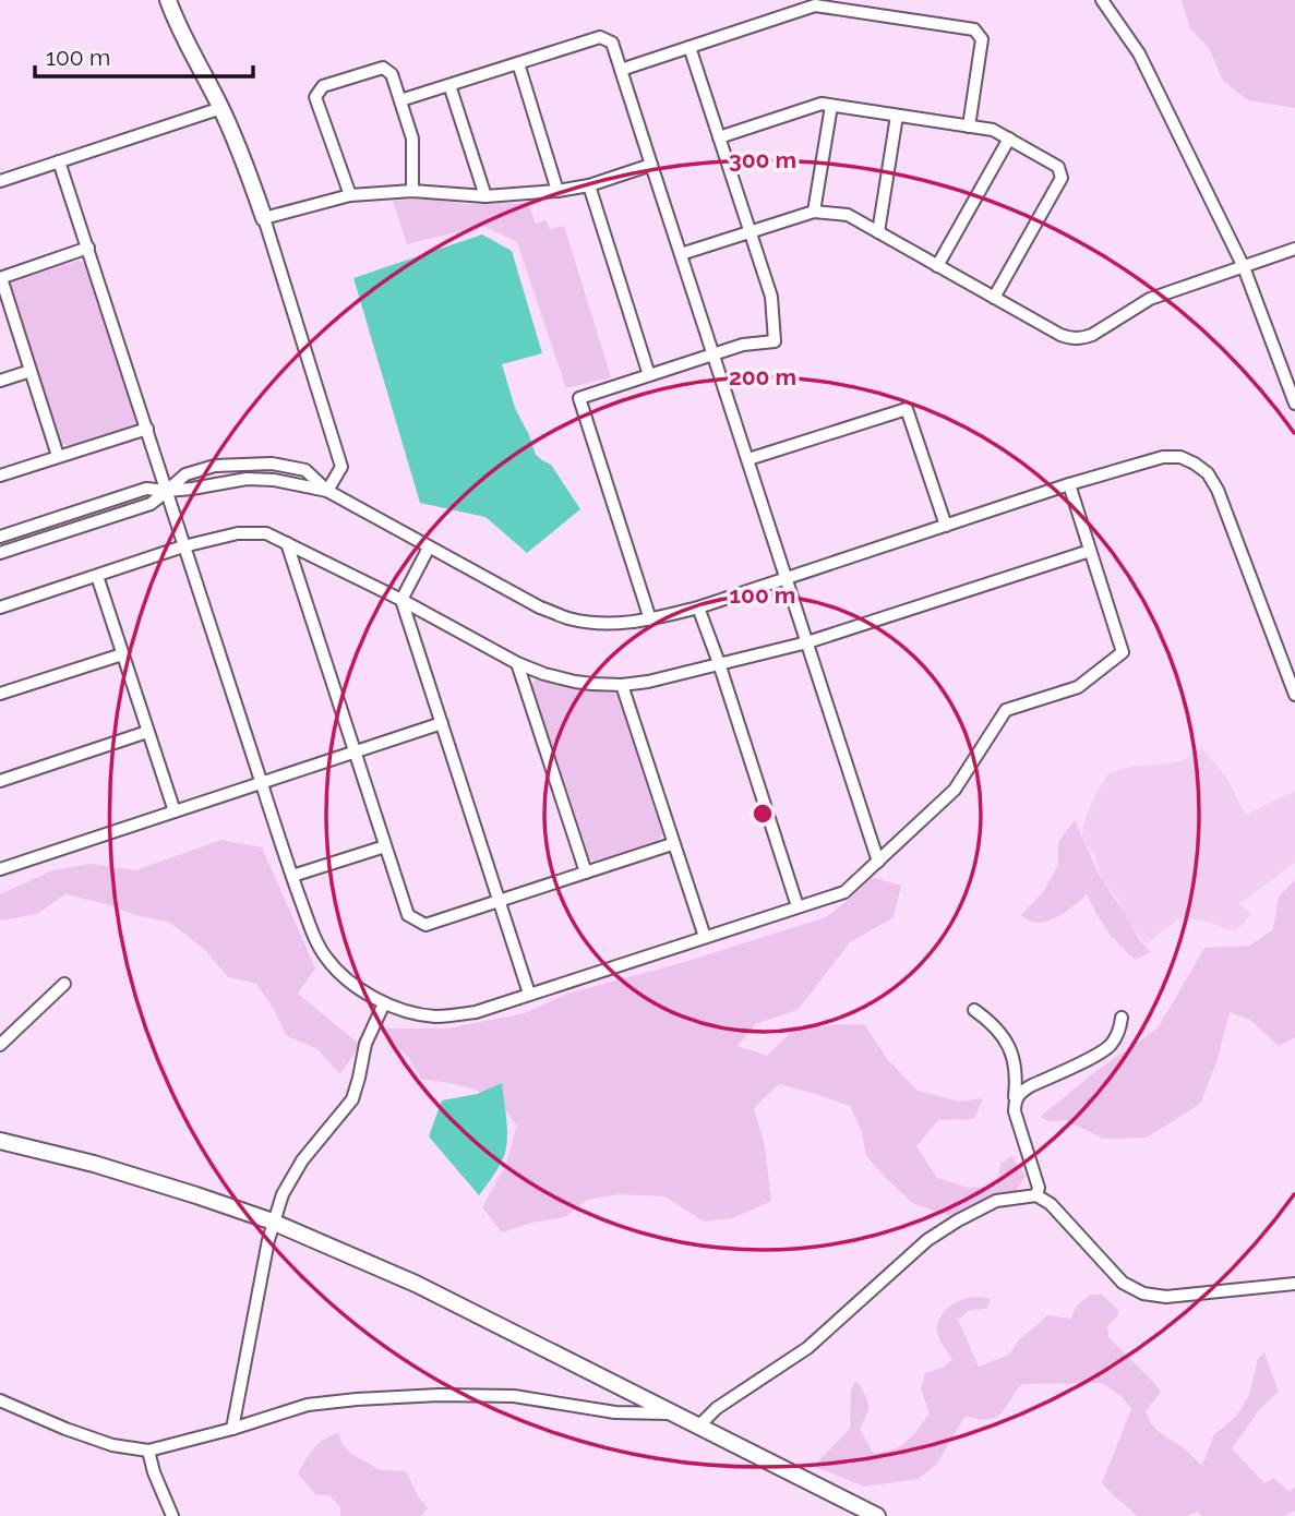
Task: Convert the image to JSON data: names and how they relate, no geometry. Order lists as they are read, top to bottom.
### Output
{
  "scale_bar": "100 m",
  "rings": ["300 m", "200 m", "100 m"]
}
